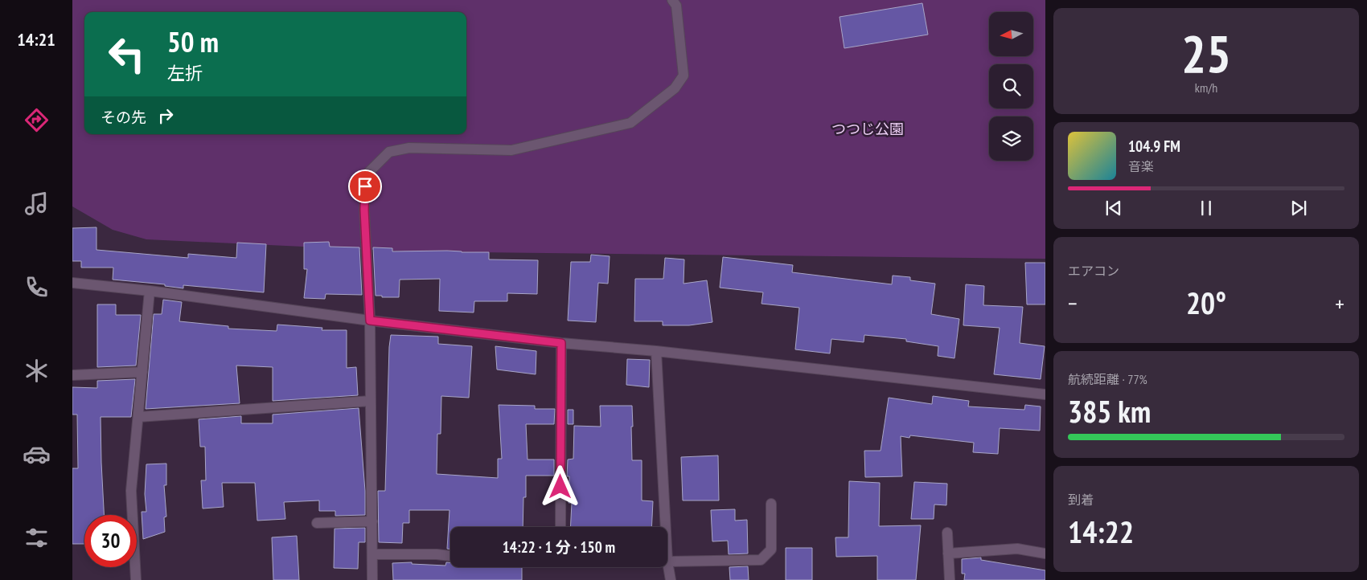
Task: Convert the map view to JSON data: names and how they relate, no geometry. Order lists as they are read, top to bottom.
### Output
{
  "parks": ["つつじ公園"],
  "north": "left",
  "page": {
    "tabs": "14:21",
    "tile": [
      ["25", "km/h"],
      "エアコン",
      ["航続距離 · 77%", "385 km"],
      ["到着", "14:22"]
    ],
    "turn": ["50 m", "左折"],
    "then": "その先",
    "song": ["104.9 FM", "音楽"],
    "heat": ["−", "20°", "+"],
    "limit": "30",
    "trip": "14:22 · 1 分 · 150 m"
  }
}
